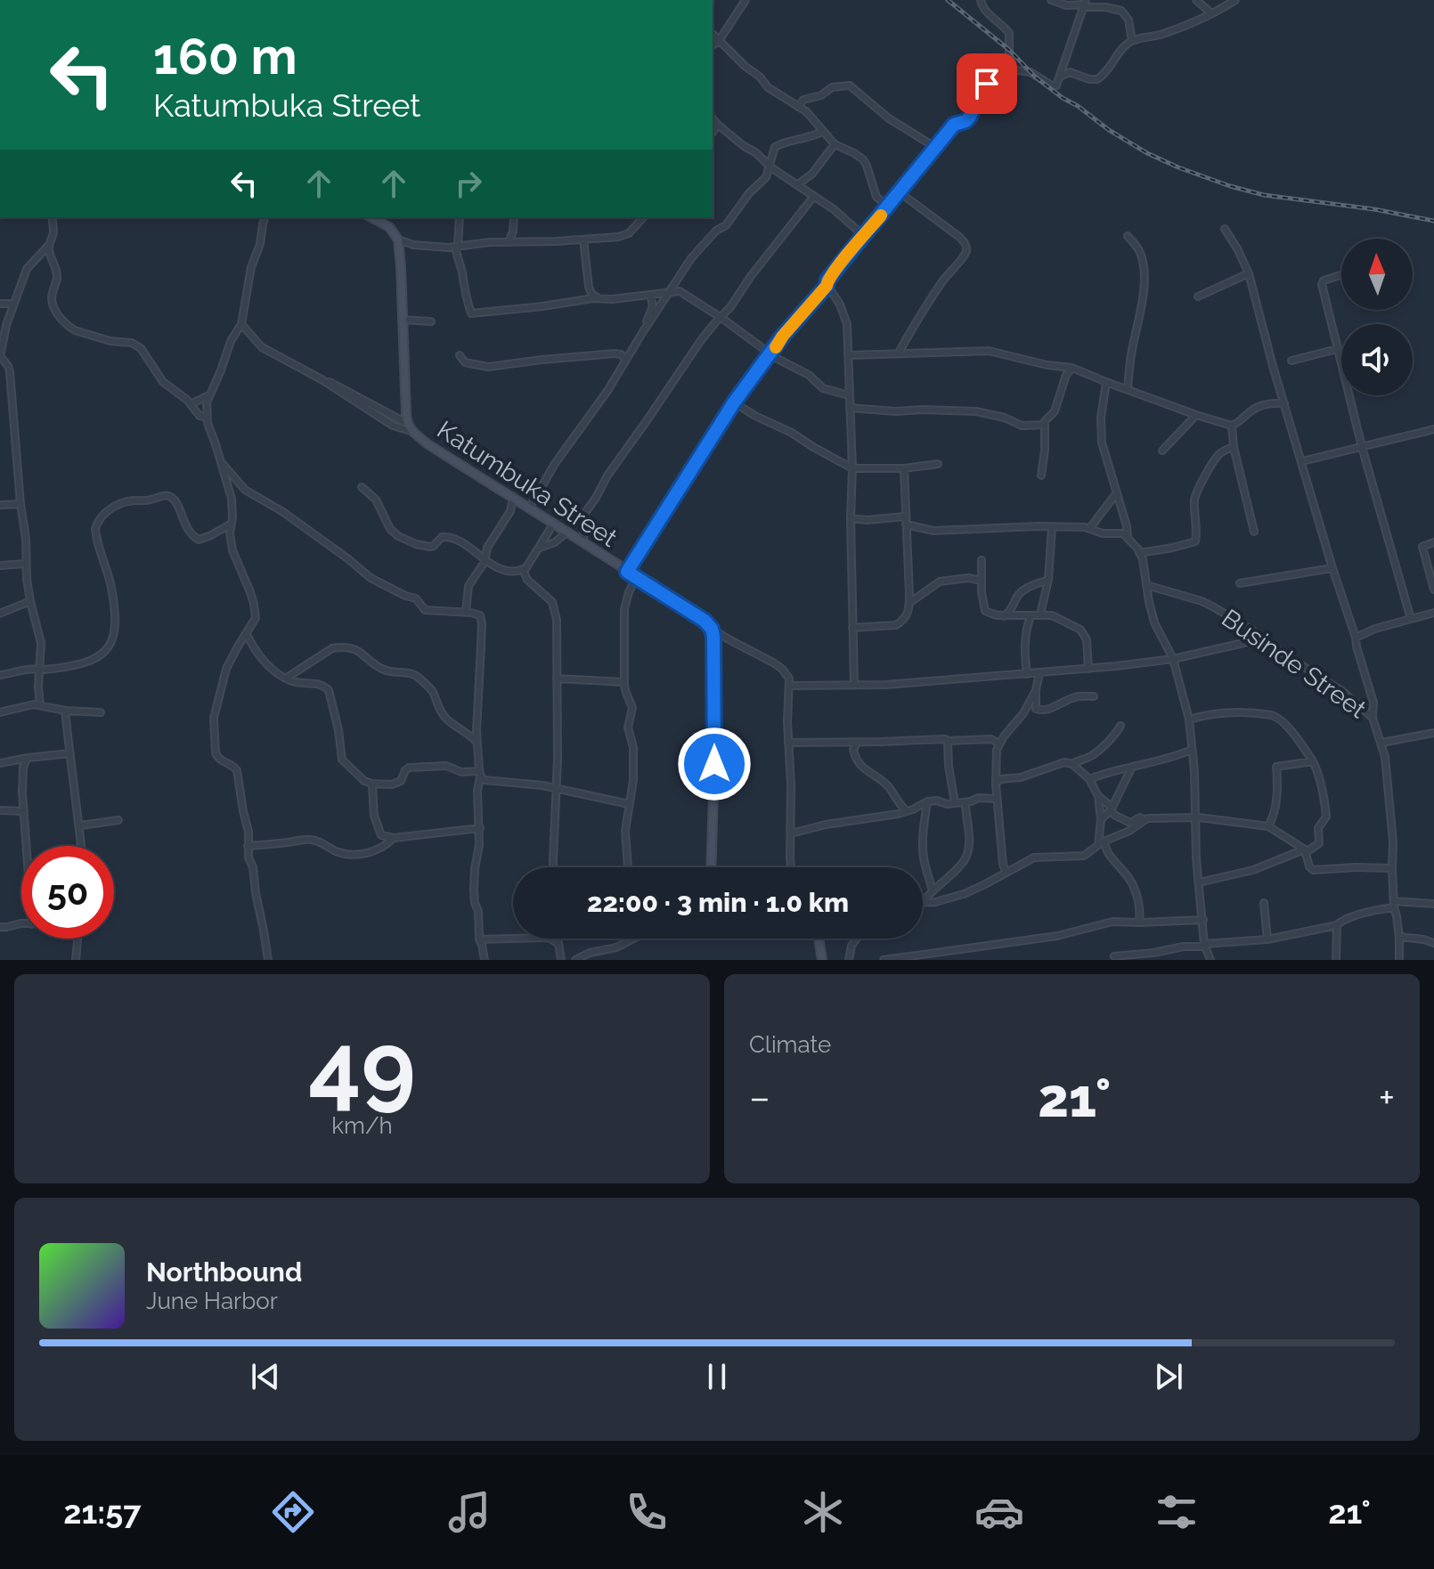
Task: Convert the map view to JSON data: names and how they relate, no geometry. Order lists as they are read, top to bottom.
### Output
{
  "streets": {
    "main road": ["Katumbuka Street"],
    "street": ["Businde Street"]
  },
  "north": "top",
  "page": {
    "turn": ["160 m", "Katumbuka Street"],
    "limit": "50",
    "trip": "22:00 · 3 min · 1.0 km",
    "tile": [
      ["49", "km/h"],
      "Climate"
    ],
    "heat": ["−", "21°", "+"],
    "song": ["Northbound", "June Harbor"],
    "tabs": ["21:57", "21°"]
  }
}
